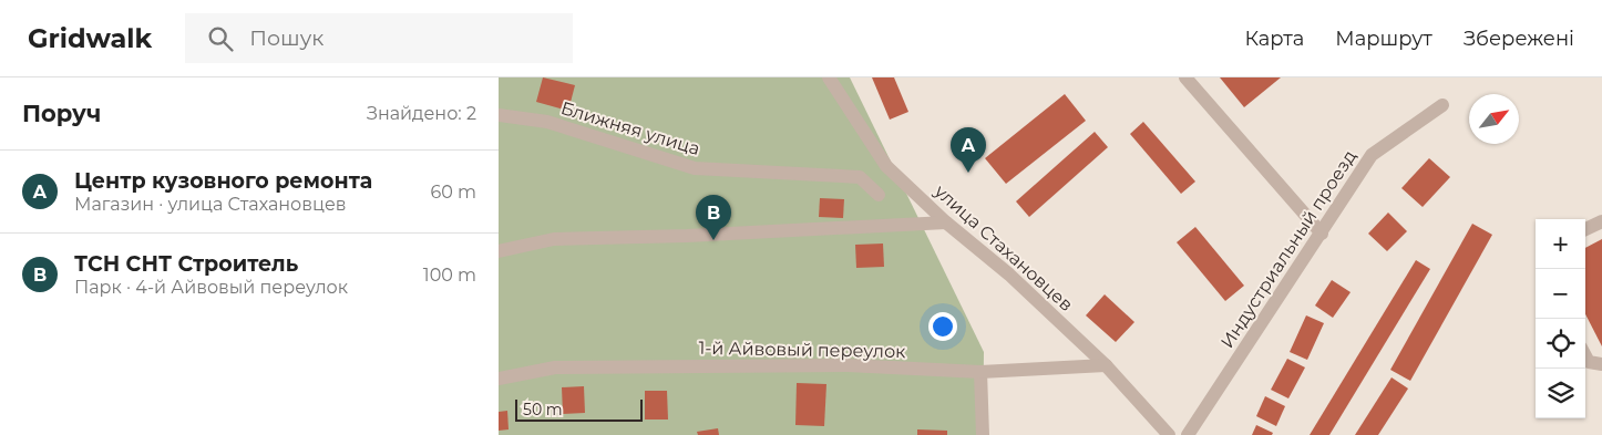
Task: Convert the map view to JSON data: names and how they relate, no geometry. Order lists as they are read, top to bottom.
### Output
{
  "streets": {
    "street": [
      "Ближняя улица",
      "улица Стахановцев",
      "Индустриальный проезд",
      "1-й Айвовый переулок"
    ]
  },
  "crossings": [
    ["улица Стахановцев", "1-й Айвовый переулок"]
  ],
  "scale_bar": "50 m",
  "north": "top right",
  "page": {
    "header": "Gridwalk",
    "search": "Пошук",
    "nav": ["Карта", "Маршрут", "Збережені"],
    "heading": ["Поруч", "Знайдено: 2"],
    "pins": ["A", "B"],
    "list": [
      {
        "mark": "A",
        "name": "Центр кузовного ремонта",
        "note": "Магазин · улица Стахановцев",
        "value": "60 m"
      },
      {
        "mark": "B",
        "name": "ТСН СНТ Строитель",
        "note": "Парк · 4-й Айвовый переулок",
        "value": "100 m"
      }
    ],
    "map_buttons": ["+", "−"],
    "scale": "50 m"
  }
}
